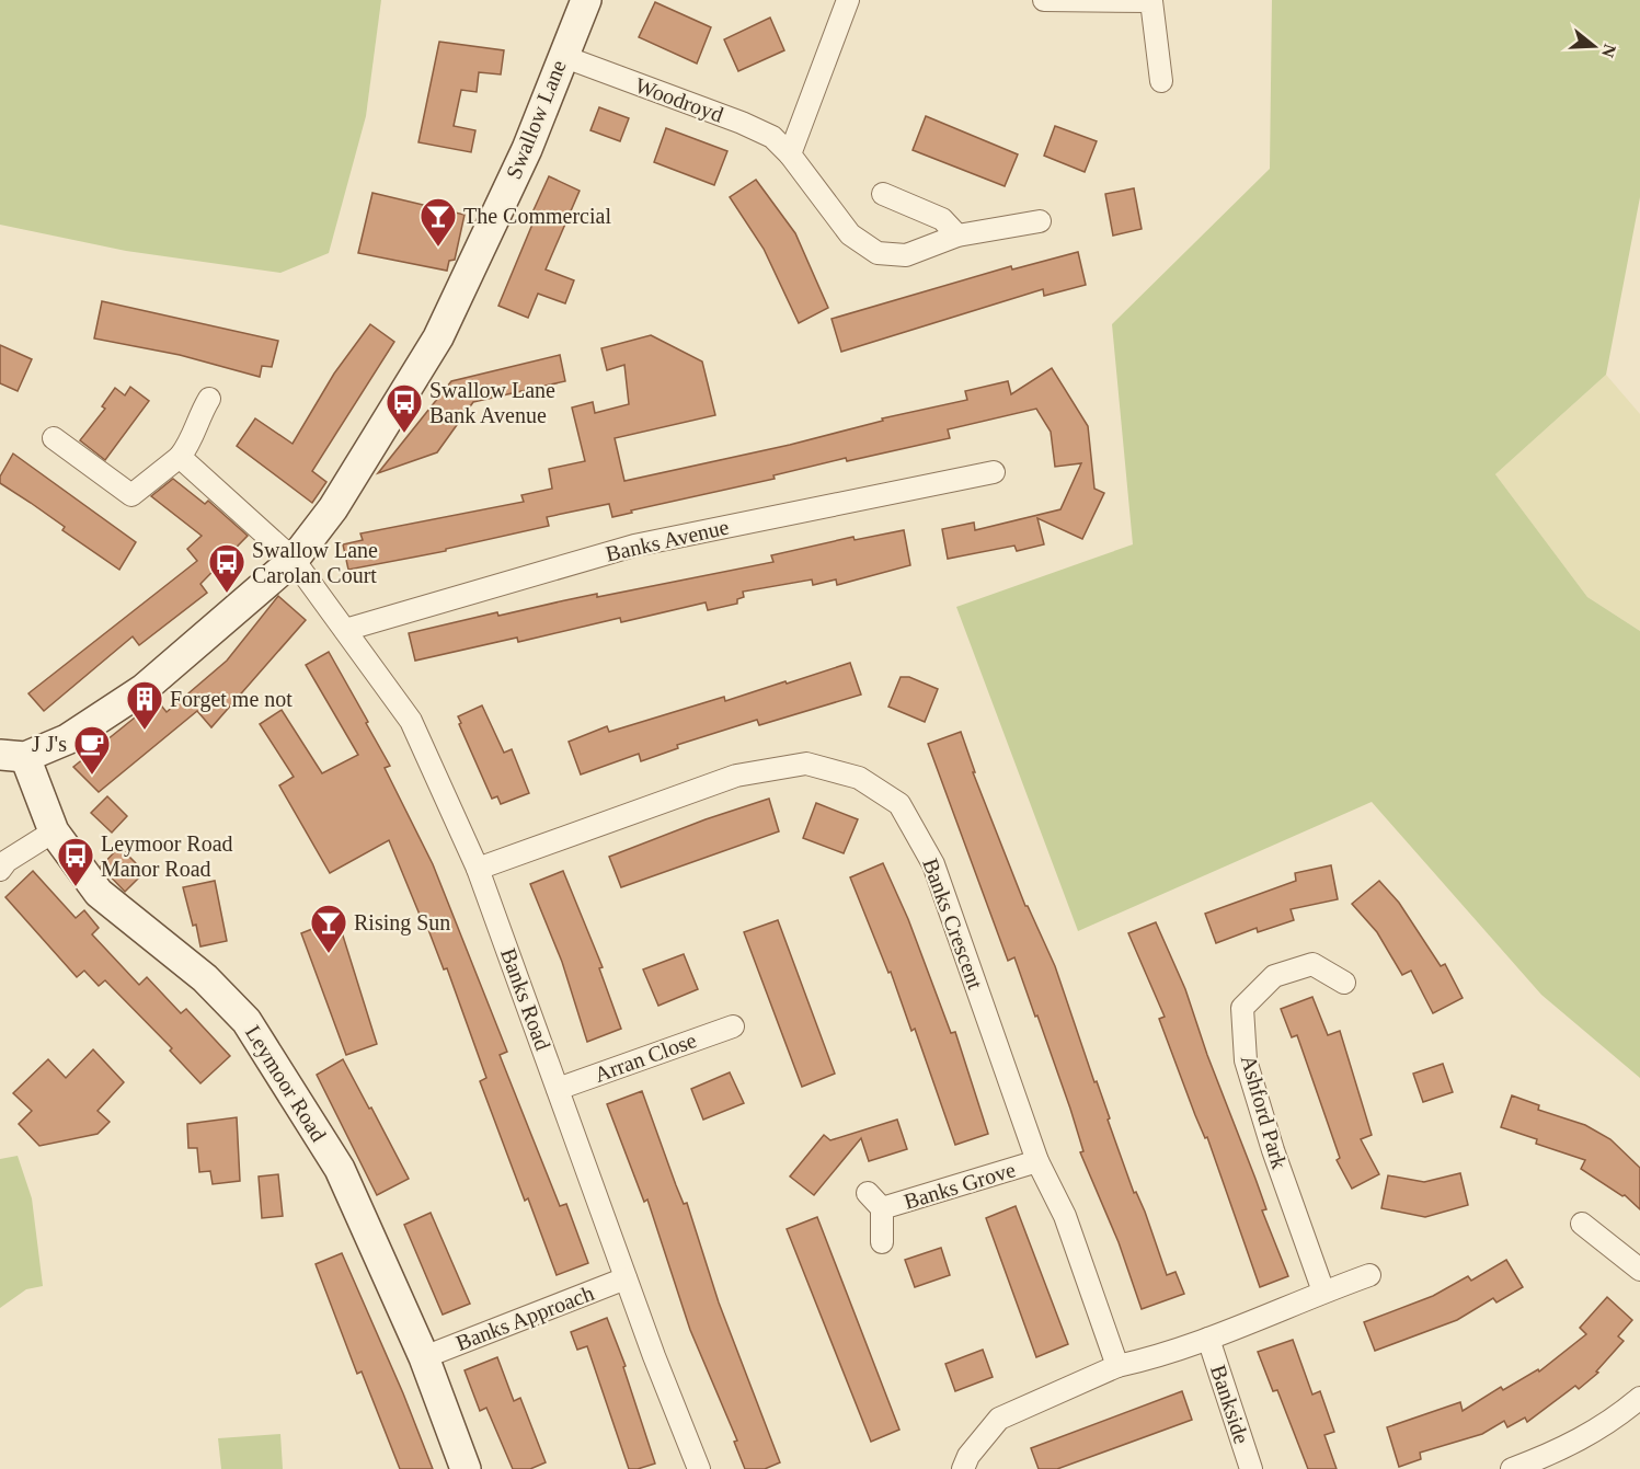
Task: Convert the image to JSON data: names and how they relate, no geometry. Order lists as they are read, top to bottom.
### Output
{
  "streets": {
    "street": [
      "Woodroyd",
      "Swallow Lane",
      "Banks Avenue",
      "Banks Crescent",
      "Banks Road",
      "Arran Close",
      "Leymoor Road",
      "Ashford Park",
      "Banks Grove",
      "Banks Approach",
      "Bankside"
    ]
  },
  "crossings": [
    ["Woodroyd", "Swallow Lane"],
    ["Swallow Lane", "Banks Road"],
    ["Swallow Lane", "Leymoor Road"],
    ["Banks Avenue", "Banks Road"],
    ["Banks Crescent", "Banks Road"],
    ["Banks Crescent", "Banks Grove"],
    ["Banks Road", "Arran Close"],
    ["Banks Road", "Banks Approach"],
    ["Leymoor Road", "Banks Approach"]
  ],
  "places": {
    "bar": ["The Commercial", "Rising Sun"],
    "bus stop": ["Swallow Lane Bank Avenue", "Swallow Lane Carolan Court", "Leymoor Road Manor Road"],
    "building": ["Forget me not"],
    "cafe": ["J J's"]
  },
  "north": "right"
}
